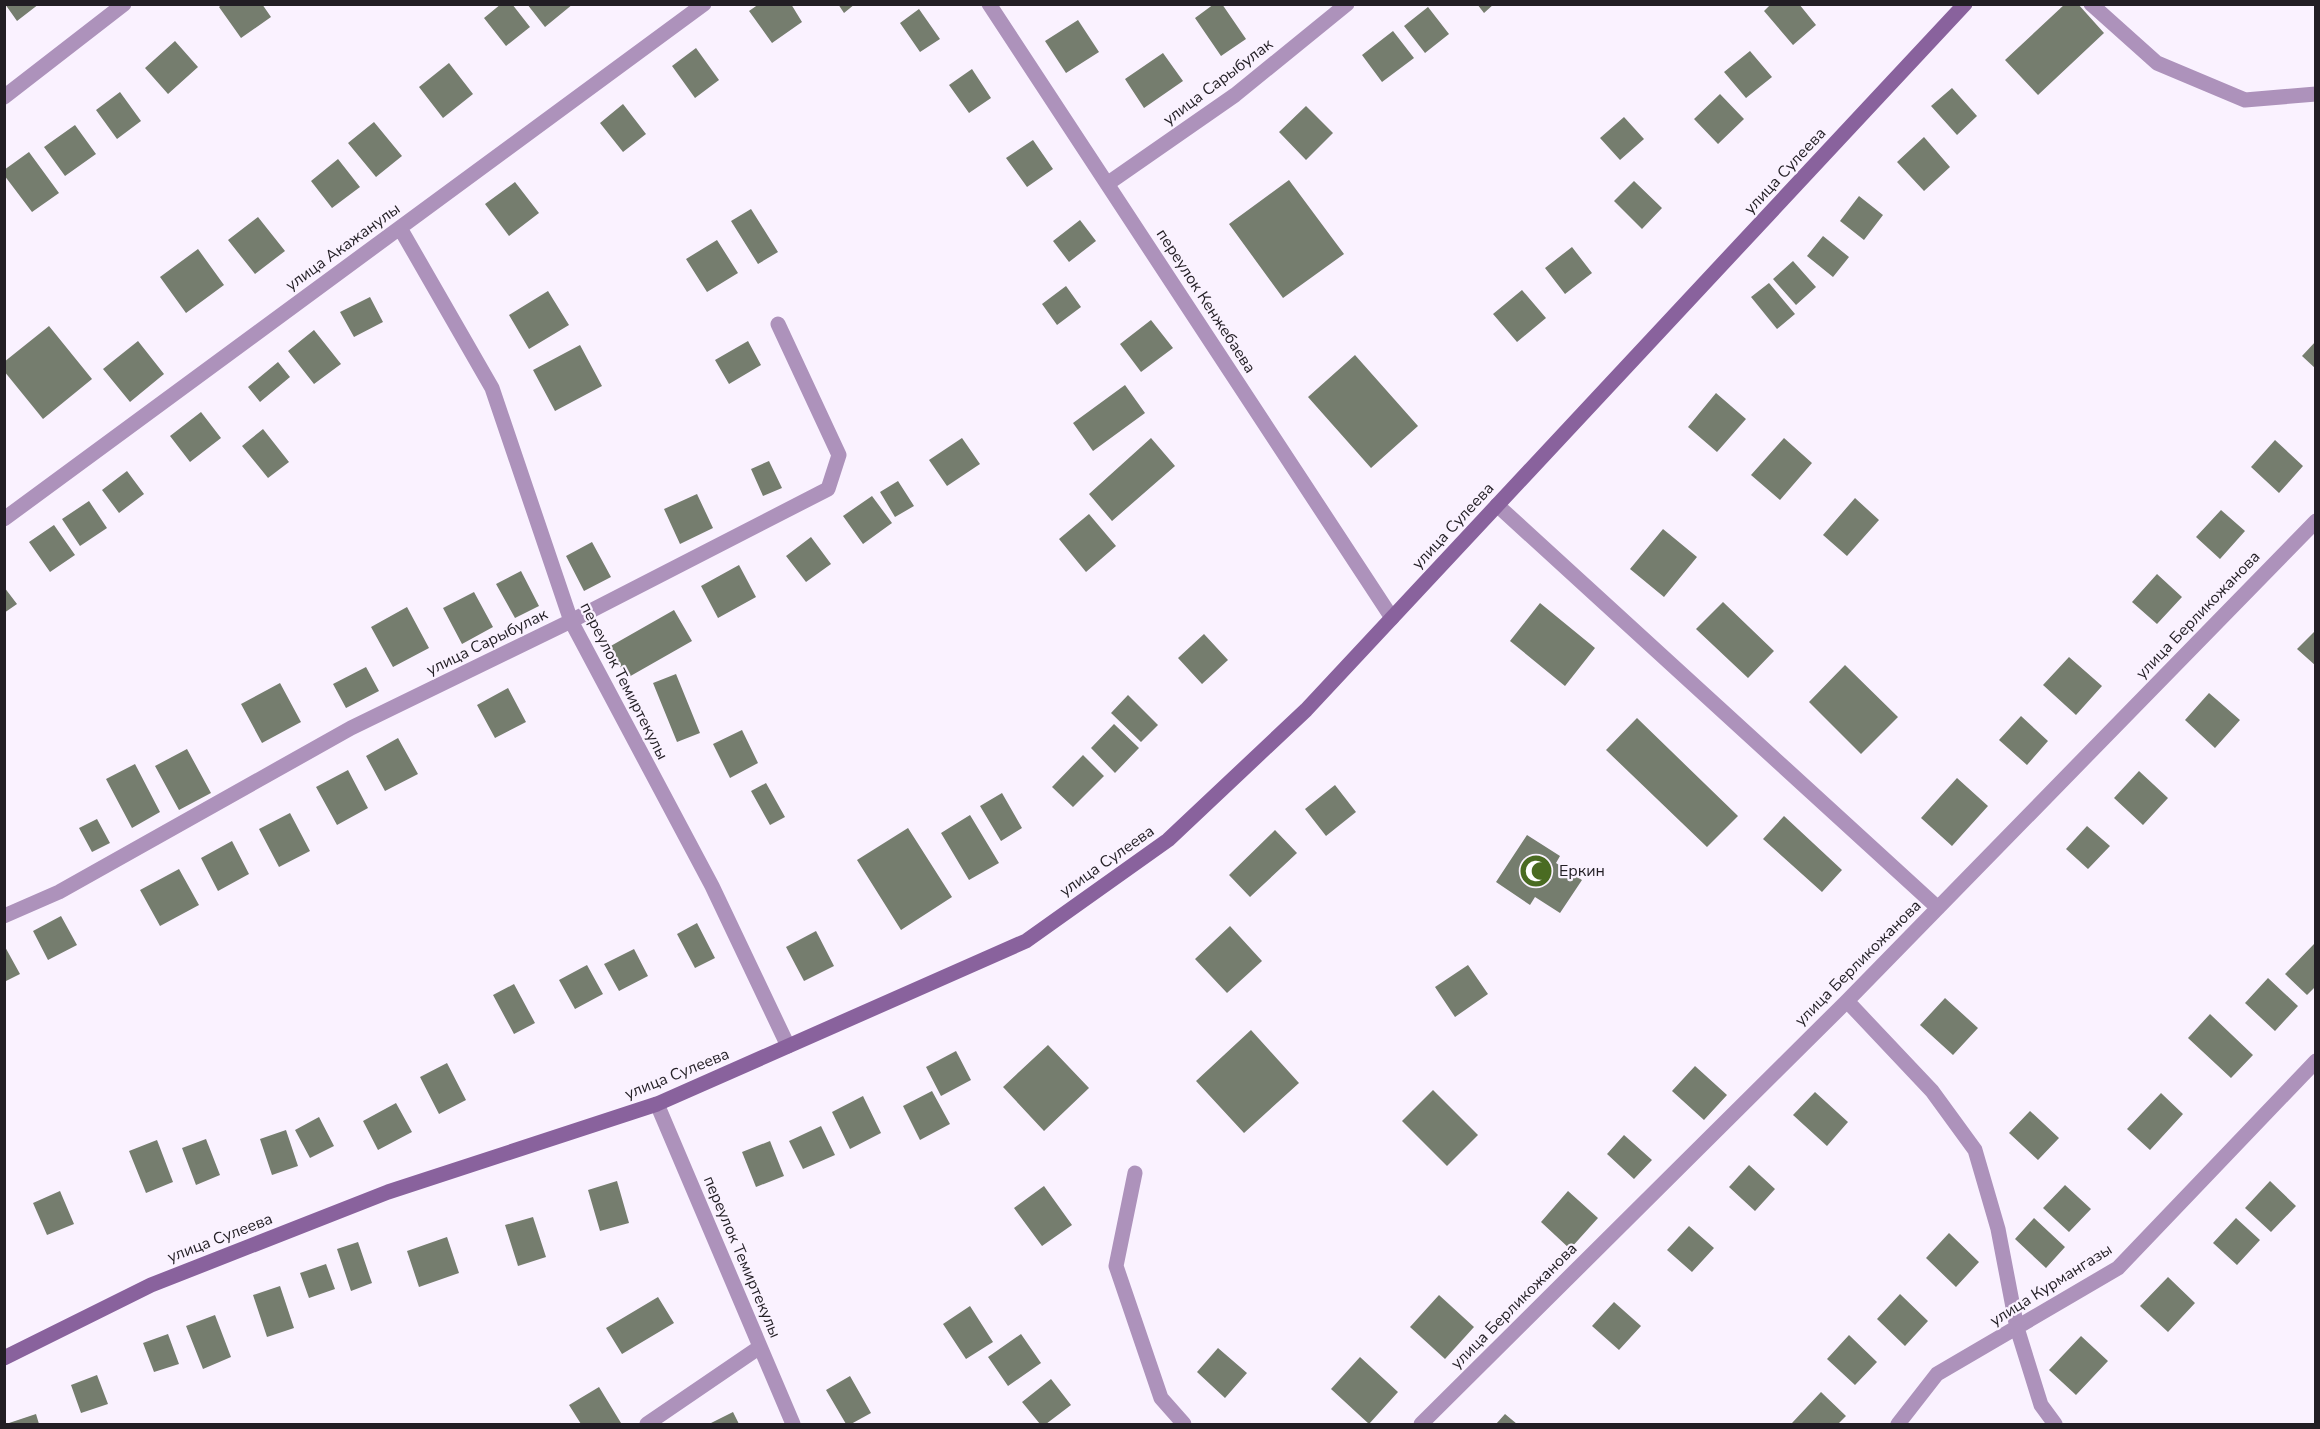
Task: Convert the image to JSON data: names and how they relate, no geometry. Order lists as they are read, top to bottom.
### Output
{
  "streets": {
    "main road": ["улица Сулеева"],
    "street": [
      "улица Сарыбулак",
      "улица Акажанулы",
      "переулок Кенжебаева",
      "улица Берликожанова",
      "переулок Темиртекулы",
      "улица Курмангазы"
    ]
  },
  "crossings": [
    ["улица Сарыбулак", "переулок Кенжебаева"],
    ["улица Сарыбулак", "переулок Темиртекулы"],
    ["улица Сулеева", "переулок Кенжебаева"],
    ["улица Сулеева", "переулок Темиртекулы"],
    ["улица Акажанулы", "переулок Темиртекулы"]
  ],
  "places": {
    "mosque": ["Еркин"]
  }
}
